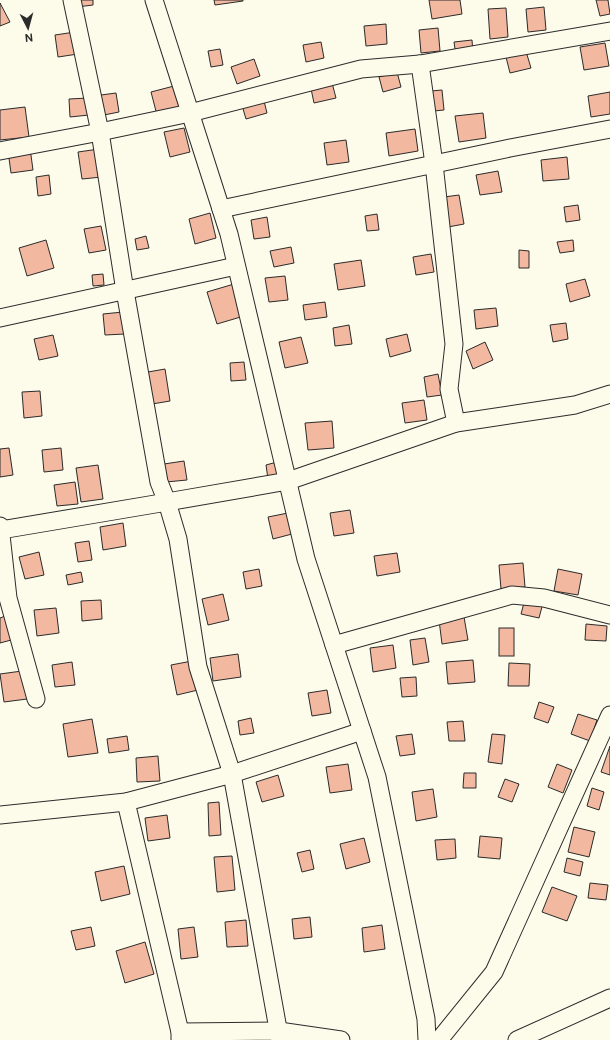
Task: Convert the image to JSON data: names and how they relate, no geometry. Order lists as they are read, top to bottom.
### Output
{
  "north": "bottom"
}
